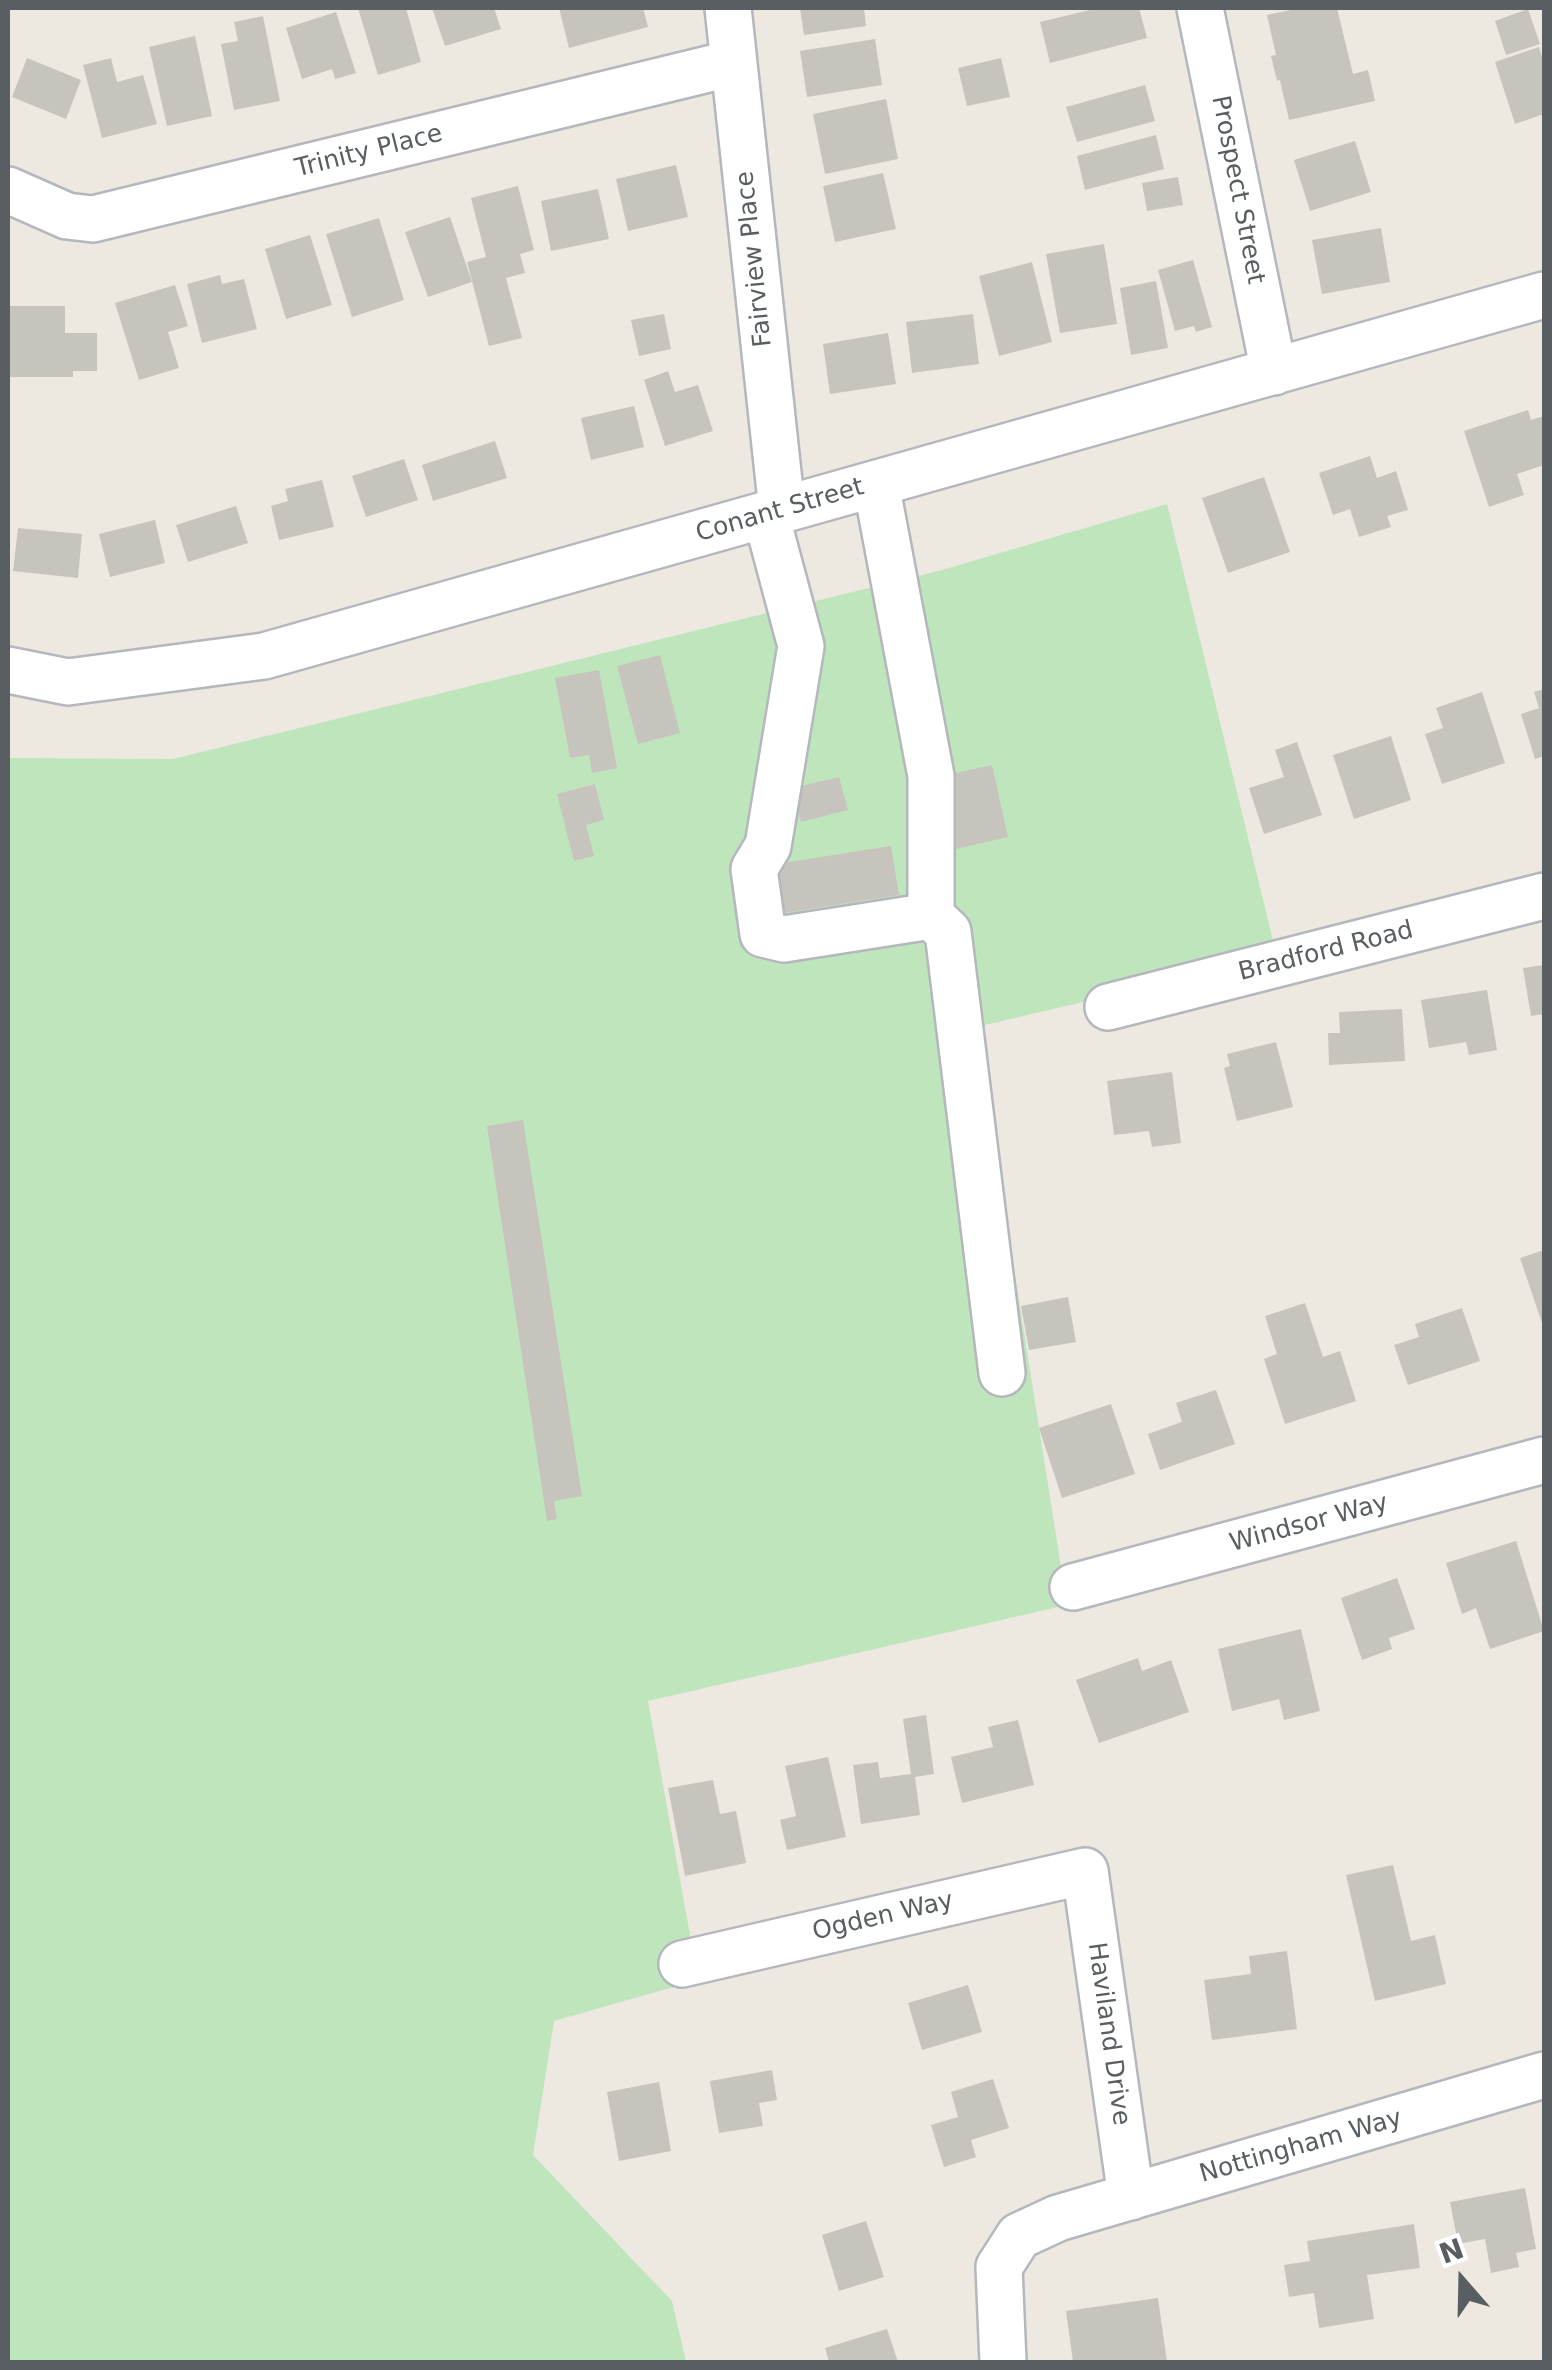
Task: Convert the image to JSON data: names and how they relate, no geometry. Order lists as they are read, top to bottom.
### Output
{
  "streets": {
    "street": [
      "Trinity Place",
      "Prospect Street",
      "Fairview Place",
      "Conant Street",
      "Bradford Road",
      "Windsor Way",
      "Ogden Way",
      "Haviland Drive",
      "Nottingham Way"
    ]
  },
  "crossings": [
    ["Trinity Place", "Fairview Place"],
    ["Prospect Street", "Conant Street"],
    ["Fairview Place", "Conant Street"],
    ["Ogden Way", "Haviland Drive"],
    ["Haviland Drive", "Nottingham Way"]
  ],
  "north": "top"
}
